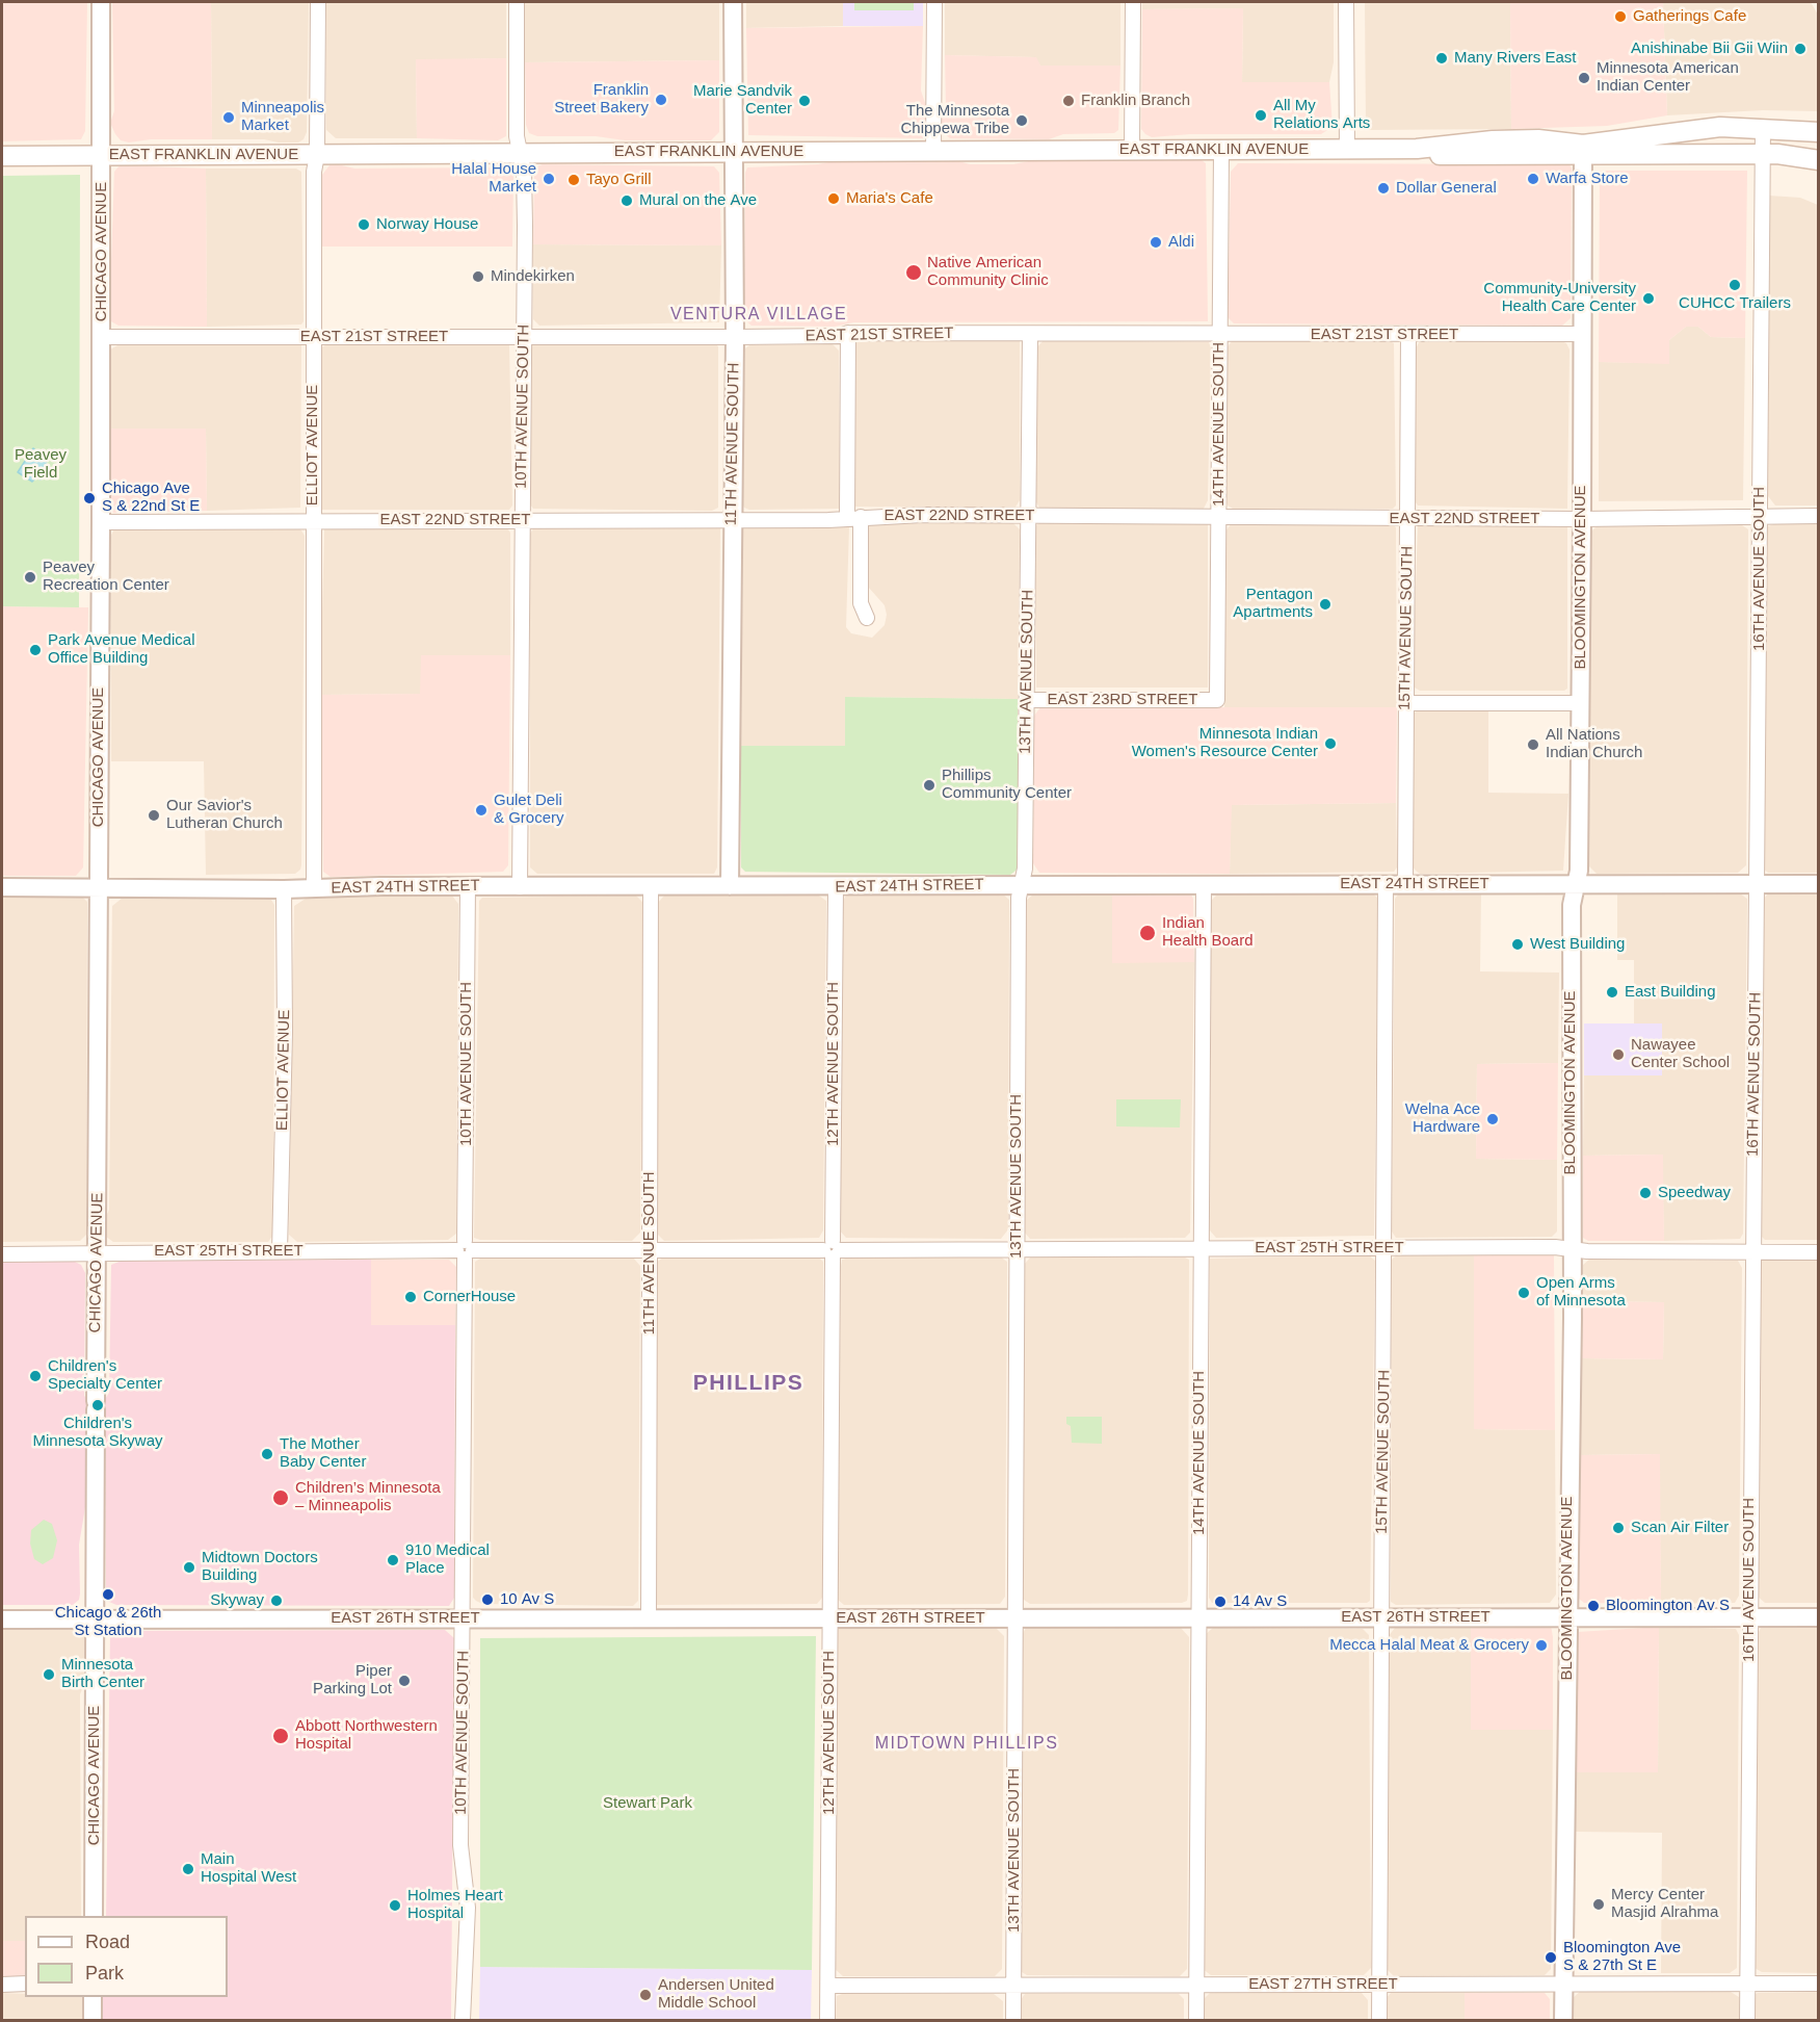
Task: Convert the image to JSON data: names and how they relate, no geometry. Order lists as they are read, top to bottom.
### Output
{
  "streets": {
    "main road": ["EAST FRANKLIN AVENUE"],
    "street": [
      "CHICAGO AVENUE",
      "EAST 21ST STREET",
      "10TH AVENUE SOUTH",
      "14TH AVENUE SOUTH",
      "11TH AVENUE SOUTH",
      "ELLIOT AVENUE",
      "EAST 22ND STREET",
      "16TH AVENUE SOUTH",
      "BLOOMINGTON AVENUE",
      "15TH AVENUE SOUTH",
      "13TH AVENUE SOUTH",
      "EAST 23RD STREET",
      "EAST 24TH STREET",
      "12TH AVENUE SOUTH",
      "EAST 25TH STREET",
      "EAST 26TH STREET",
      "EAST 27TH STREET"
    ]
  },
  "crossings": [
    ["EAST FRANKLIN AVENUE", "CHICAGO AVENUE"],
    ["EAST FRANKLIN AVENUE", "10TH AVENUE SOUTH"],
    ["EAST FRANKLIN AVENUE", "14TH AVENUE SOUTH"],
    ["EAST FRANKLIN AVENUE", "11TH AVENUE SOUTH"],
    ["EAST FRANKLIN AVENUE", "ELLIOT AVENUE"],
    ["EAST FRANKLIN AVENUE", "16TH AVENUE SOUTH"],
    ["EAST FRANKLIN AVENUE", "BLOOMINGTON AVENUE"],
    ["CHICAGO AVENUE", "EAST 21ST STREET"],
    ["CHICAGO AVENUE", "EAST 22ND STREET"],
    ["CHICAGO AVENUE", "EAST 24TH STREET"],
    ["CHICAGO AVENUE", "EAST 25TH STREET"],
    ["CHICAGO AVENUE", "EAST 26TH STREET"],
    ["EAST 21ST STREET", "10TH AVENUE SOUTH"],
    ["EAST 21ST STREET", "14TH AVENUE SOUTH"],
    ["EAST 21ST STREET", "11TH AVENUE SOUTH"],
    ["EAST 21ST STREET", "ELLIOT AVENUE"],
    ["EAST 21ST STREET", "BLOOMINGTON AVENUE"],
    ["EAST 21ST STREET", "15TH AVENUE SOUTH"],
    ["EAST 21ST STREET", "13TH AVENUE SOUTH"],
    ["10TH AVENUE SOUTH", "EAST 22ND STREET"],
    ["10TH AVENUE SOUTH", "EAST 24TH STREET"],
    ["10TH AVENUE SOUTH", "EAST 25TH STREET"],
    ["10TH AVENUE SOUTH", "EAST 26TH STREET"],
    ["14TH AVENUE SOUTH", "EAST 22ND STREET"],
    ["14TH AVENUE SOUTH", "EAST 23RD STREET"],
    ["14TH AVENUE SOUTH", "EAST 24TH STREET"],
    ["14TH AVENUE SOUTH", "EAST 25TH STREET"],
    ["14TH AVENUE SOUTH", "EAST 26TH STREET"],
    ["14TH AVENUE SOUTH", "EAST 27TH STREET"],
    ["11TH AVENUE SOUTH", "EAST 22ND STREET"],
    ["11TH AVENUE SOUTH", "EAST 24TH STREET"],
    ["11TH AVENUE SOUTH", "EAST 25TH STREET"],
    ["11TH AVENUE SOUTH", "EAST 26TH STREET"],
    ["ELLIOT AVENUE", "EAST 22ND STREET"],
    ["ELLIOT AVENUE", "EAST 24TH STREET"],
    ["ELLIOT AVENUE", "EAST 25TH STREET"],
    ["EAST 22ND STREET", "16TH AVENUE SOUTH"],
    ["EAST 22ND STREET", "BLOOMINGTON AVENUE"],
    ["EAST 22ND STREET", "15TH AVENUE SOUTH"],
    ["EAST 22ND STREET", "13TH AVENUE SOUTH"],
    ["16TH AVENUE SOUTH", "EAST 24TH STREET"],
    ["16TH AVENUE SOUTH", "EAST 25TH STREET"],
    ["16TH AVENUE SOUTH", "EAST 26TH STREET"],
    ["16TH AVENUE SOUTH", "EAST 27TH STREET"],
    ["BLOOMINGTON AVENUE", "EAST 24TH STREET"],
    ["BLOOMINGTON AVENUE", "EAST 25TH STREET"],
    ["BLOOMINGTON AVENUE", "EAST 26TH STREET"],
    ["BLOOMINGTON AVENUE", "EAST 27TH STREET"],
    ["15TH AVENUE SOUTH", "EAST 24TH STREET"],
    ["15TH AVENUE SOUTH", "EAST 25TH STREET"],
    ["15TH AVENUE SOUTH", "EAST 26TH STREET"],
    ["15TH AVENUE SOUTH", "EAST 27TH STREET"],
    ["13TH AVENUE SOUTH", "EAST 23RD STREET"],
    ["13TH AVENUE SOUTH", "EAST 24TH STREET"],
    ["13TH AVENUE SOUTH", "EAST 25TH STREET"],
    ["13TH AVENUE SOUTH", "EAST 26TH STREET"],
    ["13TH AVENUE SOUTH", "EAST 27TH STREET"],
    ["EAST 24TH STREET", "12TH AVENUE SOUTH"],
    ["12TH AVENUE SOUTH", "EAST 25TH STREET"],
    ["12TH AVENUE SOUTH", "EAST 26TH STREET"],
    ["12TH AVENUE SOUTH", "EAST 27TH STREET"]
  ],
  "districts": ["VENTURA VILLAGE", "PHILLIPS", "MIDTOWN PHILLIPS"],
  "parks": ["Peavey Field", "Stewart Park"],
  "places": [
    "Gatherings Cafe",
    "Anishinabe Bii Gii Wiin",
    "Many Rivers East",
    "Minnesota American Indian Center",
    "Franklin Street Bakery",
    "Marie Sandvik Center",
    "Franklin Branch",
    "All My Relations Arts",
    "Minneapolis Market",
    "The Minnesota Chippewa Tribe",
    "Halal House Market",
    "Warfa Store",
    "Tayo Grill",
    "Dollar General",
    "Maria's Cafe",
    "Mural on the Ave",
    "Norway House",
    "Aldi",
    "Native American Community Clinic",
    "Mindekirken",
    "CUHCC Trailers",
    "Community-University Health Care Center",
    "Chicago Ave S & 22nd St E",
    "Peavey Recreation Center",
    "Pentagon Apartments",
    "Park Avenue Medical Office Building",
    "Minnesota Indian Women's Resource Center",
    "All Nations Indian Church",
    "Phillips Community Center",
    "Gulet Deli & Grocery",
    "Our Savior's Lutheran Church",
    "Indian Health Board",
    "West Building",
    "East Building",
    "Nawayee Center School",
    "Welna Ace Hardware",
    "Speedway",
    "Open Arms of Minnesota",
    "CornerHouse",
    "Children's Specialty Center",
    "Children's Minnesota Skyway",
    "The Mother Baby Center",
    "Children’s Minnesota – Minneapolis",
    "Scan Air Filter",
    "910 Medical Place",
    "Midtown Doctors Building",
    "Chicago & 26th St Station",
    "10 Av S",
    "Skyway",
    "14 Av S",
    "Bloomington Av S",
    "Mecca Halal Meat & Grocery",
    "Minnesota Birth Center",
    "Piper Parking Lot",
    "Abbott Northwestern Hospital",
    "Main Hospital West",
    "Mercy Center Masjid Alrahma",
    "Holmes Heart Hospital",
    "Bloomington Ave S & 27th St E",
    "Andersen United Middle School"
  ],
  "legend": ["Road", "Park"]
}
